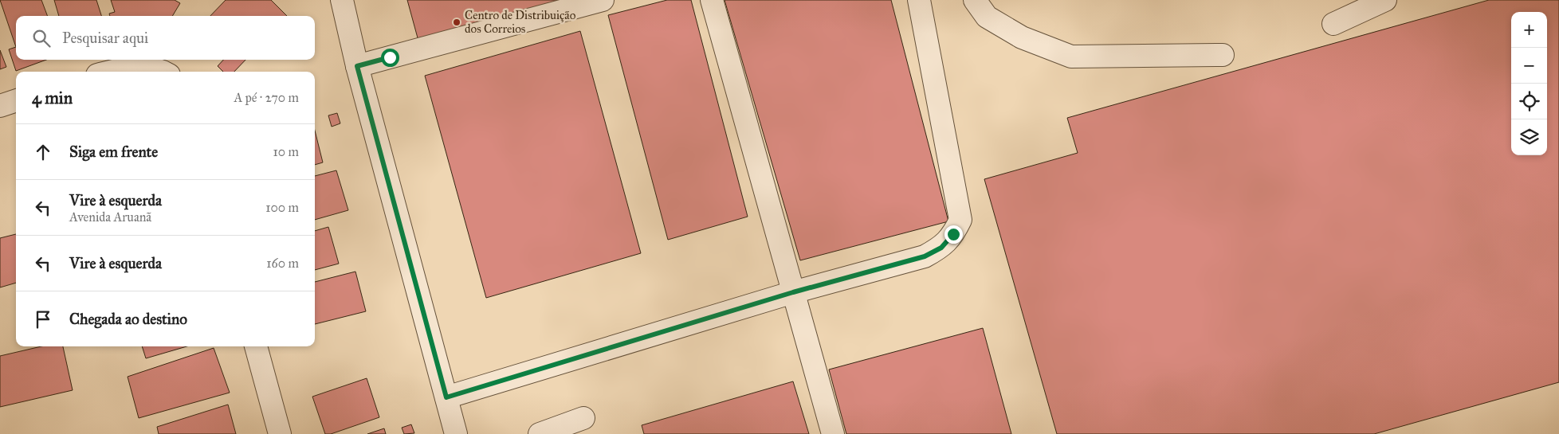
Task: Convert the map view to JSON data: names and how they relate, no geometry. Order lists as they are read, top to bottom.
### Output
{
  "places": ["Centro de Distribuição dos Correios"],
  "page": {
    "map_buttons": ["+", "−"],
    "search": "Pesquisar aqui",
    "heading": ["4 min", "A pé · 270 m"],
    "list": [
      ["Siga em frente", "10 m"],
      ["Vire à esquerda", "Avenida Aruanã", "100 m"],
      ["Vire à esquerda", "160 m"],
      "Chegada ao destino"
    ]
  }
}
